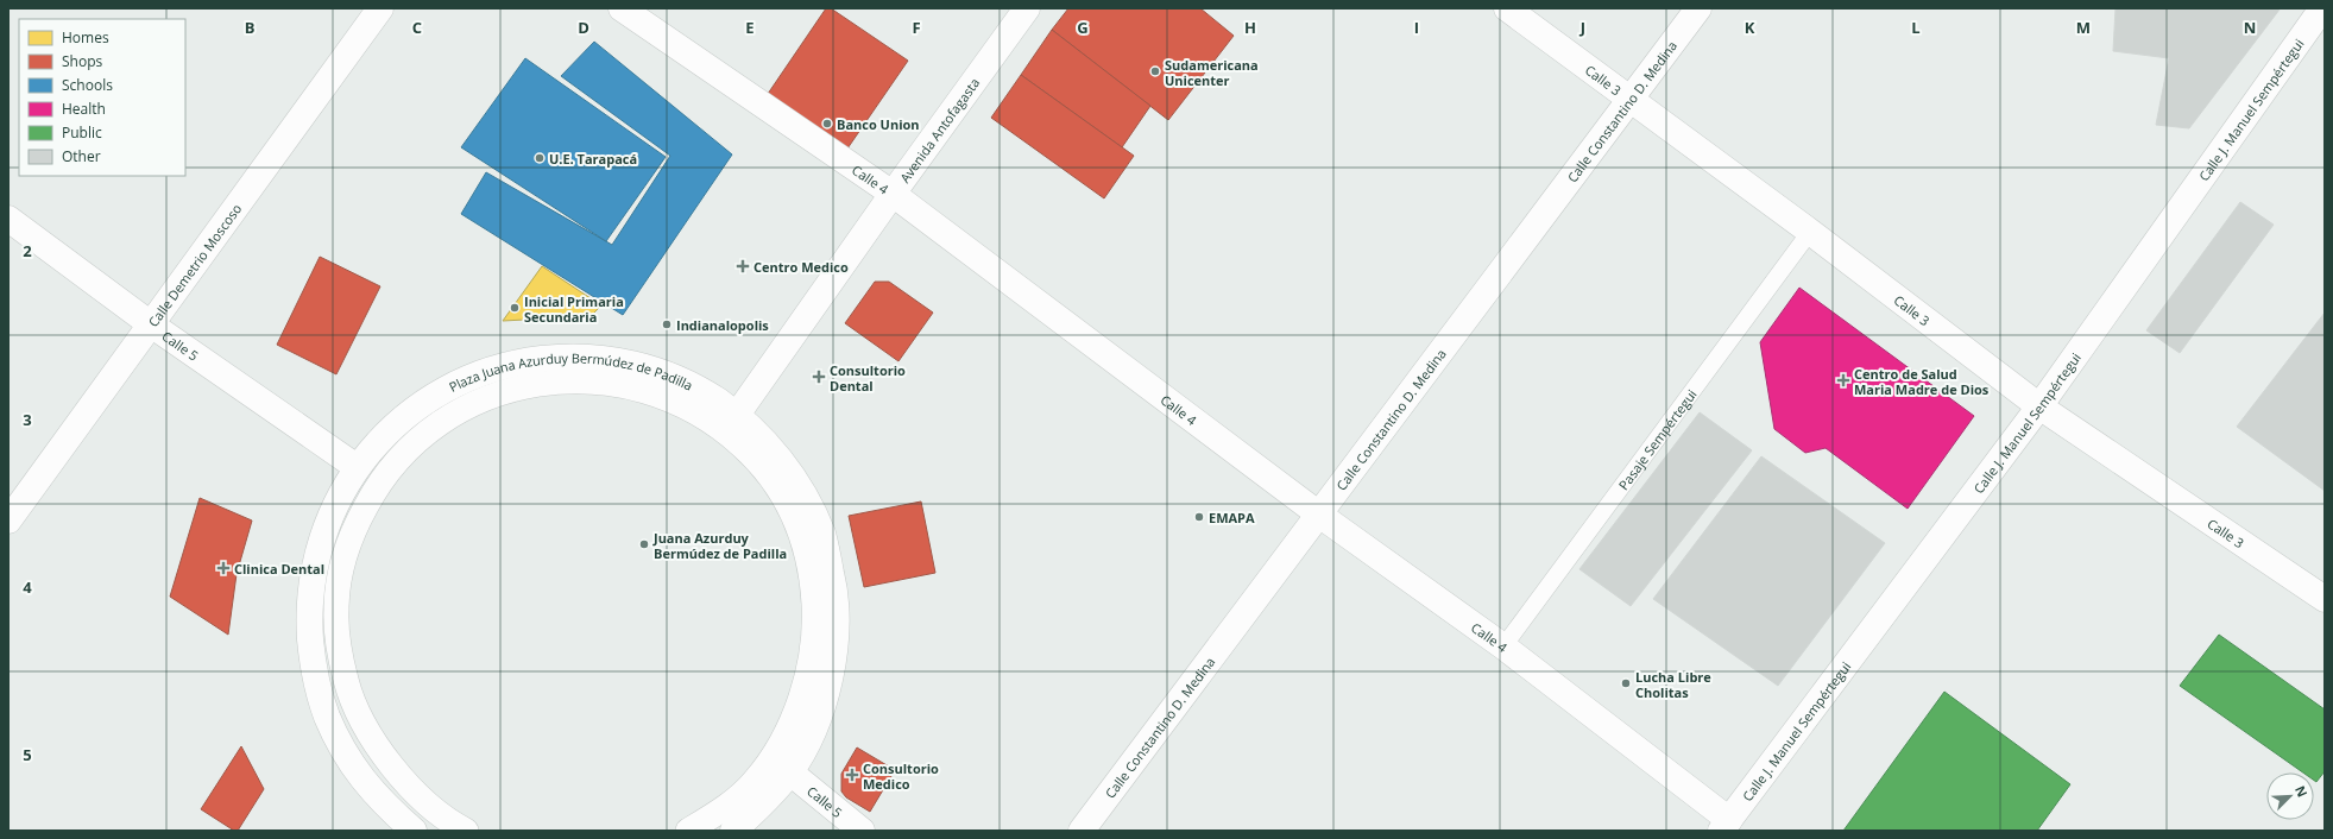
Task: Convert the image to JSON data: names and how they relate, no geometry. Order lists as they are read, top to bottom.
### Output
{
  "streets": {
    "street": [
      "Calle 3",
      "Calle J. Manuel Sempértegui",
      "Calle Constantino D. Medina",
      "Avenida Antofagasta",
      "Calle 4",
      "Calle Demetrio Moscoso",
      "Calle 5",
      "Plaza Juana Azurduy Bermúdez de Padilla"
    ],
    "lane": ["Pasaje Sempértegui"]
  },
  "crossings": [
    ["Calle 3", "Calle J. Manuel Sempértegui"],
    ["Calle 3", "Calle Constantino D. Medina"],
    ["Calle 3", "Pasaje Sempértegui"],
    ["Calle J. Manuel Sempértegui", "Calle 4"],
    ["Calle Constantino D. Medina", "Calle 4"],
    ["Avenida Antofagasta", "Calle 4"],
    ["Avenida Antofagasta", "Plaza Juana Azurduy Bermúdez de Padilla"],
    ["Calle 4", "Pasaje Sempértegui"],
    ["Calle Demetrio Moscoso", "Calle 5"],
    ["Calle 5", "Plaza Juana Azurduy Bermúdez de Padilla"]
  ],
  "places": {
    "other": [
      "Sudamericana Unicenter",
      "Banco Union",
      "U.E. Tarapacá",
      "Inicial Primaria Secundaria",
      "Indianalopolis",
      "EMAPA",
      "Juana Azurduy Bermúdez de Padilla",
      "Lucha Libre Cholitas"
    ],
    "health": [
      "Centro Medico",
      "Consultorio Dental",
      "Centro de Salud Maria Madre de Dios",
      "Clinica Dental",
      "Consultorio Medico"
    ]
  },
  "legend": [
    "Homes",
    "Shops",
    "Schools",
    "Health",
    "Public",
    "Other"
  ],
  "north": "top right",
  "grid": {
    "columns": [
      "B",
      "C",
      "D",
      "E",
      "F",
      "G",
      "H",
      "I",
      "J",
      "K",
      "L",
      "M",
      "N"
    ],
    "rows": [
      "2",
      "3",
      "4",
      "5"
    ]
  }
}
